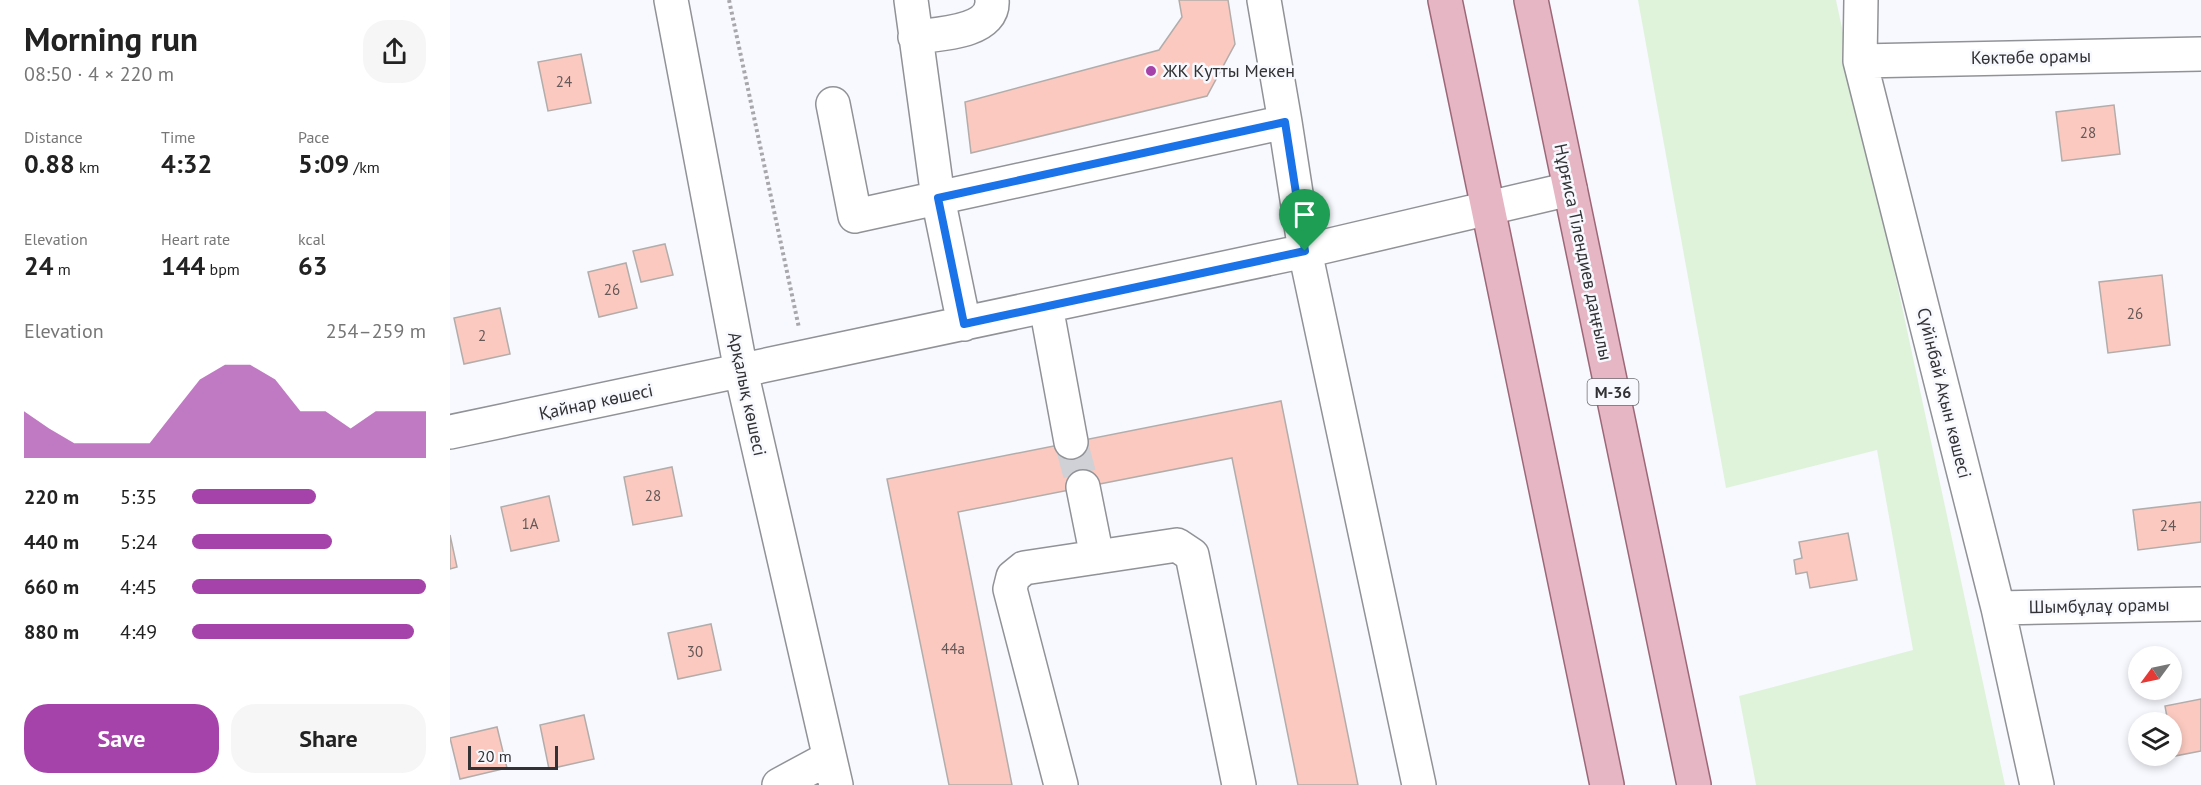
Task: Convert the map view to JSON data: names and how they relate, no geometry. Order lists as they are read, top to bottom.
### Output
{
  "streets": {
    "main road": ["Нұрғиса Тілендиев даңғылы", "M-36"],
    "street": [
      "Көктөбе орамы",
      "Сүйінбай Ақын көшесі",
      "Арқалық көшесі",
      "Қайнар көшесі",
      "Шымбұлаұ орамы"
    ]
  },
  "crossings": [
    ["Көктөбе орамы", "Сүйінбай Ақын көшесі"],
    ["Нұрғиса Тілендиев даңғылы", "Қайнар көшесі"],
    ["Сүйінбай Ақын көшесі", "Шымбұлаұ орамы"],
    ["Арқалық көшесі", "Қайнар көшесі"]
  ],
  "places": ["ЖК Кутты Мекен"],
  "house_numbers": [
    "24",
    "28",
    "26",
    "26",
    "2",
    "28",
    "1А",
    "24",
    "44а",
    "30"
  ],
  "scale_bar": "20 m",
  "north": "bottom left",
  "page": {
    "heading": ["Morning run", "08:50 · 4 × 220 m"],
    "stats": [
      ["Distance", "0.88 km"],
      ["Time", "4:32"],
      ["Pace", "5:09 /km"],
      ["Elevation", "24 m"],
      ["Heart rate", "144 bpm"],
      ["kcal", "63"]
    ],
    "chart": ["Elevation", "254–259 m"],
    "list": [
      {
        "name": "220 m",
        "note": "5:35"
      },
      {
        "name": "440 m",
        "note": "5:24"
      },
      {
        "name": "660 m",
        "note": "4:45"
      },
      {
        "name": "880 m",
        "note": "4:49"
      }
    ],
    "buttons": ["Save", "Share"],
    "scale": "20 m"
  }
}
